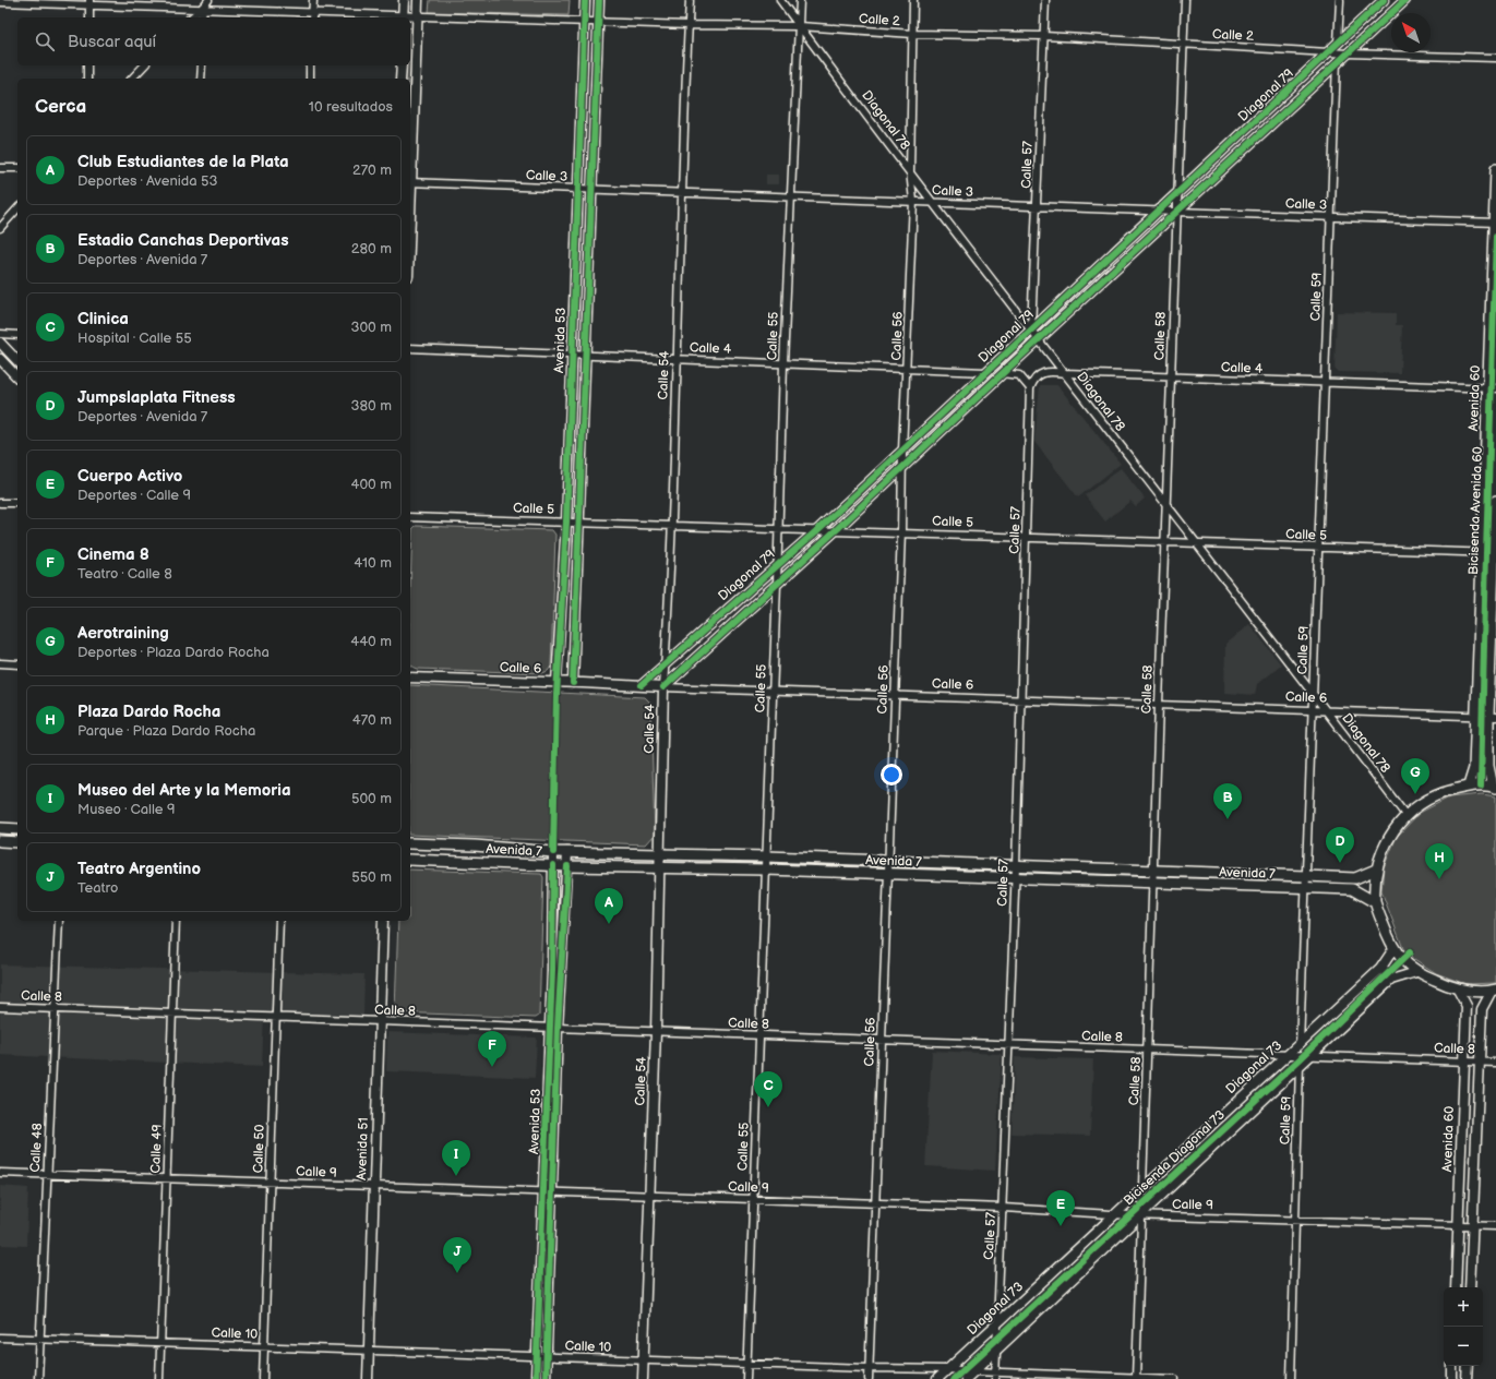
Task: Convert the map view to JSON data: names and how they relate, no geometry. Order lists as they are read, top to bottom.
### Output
{
  "streets": {
    "main road": [
      "Diagonal 79",
      "Avenida 53",
      "Calle 54",
      "Avenida 60",
      "Calle 6",
      "Avenida 7",
      "Diagonal 73",
      "Avenida 51"
    ],
    "street": [
      "Calle 2",
      "Diagonal 78",
      "Calle 57",
      "Calle 3",
      "Calle 59",
      "Calle 55",
      "Calle 56",
      "Calle 58",
      "Calle 4",
      "Calle 5",
      "Calle 8",
      "Calle 48",
      "Calle 49",
      "Calle 50",
      "Calle 9",
      "Calle 10"
    ],
    "cycle path": ["Bicisenda Avenida 60", "Bicisenda Diagonal 73"]
  },
  "crossings": [
    ["Calle 2", "Diagonal 79"],
    ["Calle 2", "Diagonal 78"],
    ["Calle 2", "Calle 57"],
    ["Calle 2", "Calle 59"],
    ["Calle 2", "Calle 55"],
    ["Calle 2", "Calle 56"],
    ["Calle 2", "Calle 58"],
    ["Calle 2", "Avenida 53"],
    ["Calle 2", "Calle 54"],
    ["Diagonal 79", "Diagonal 78"],
    ["Diagonal 79", "Calle 57"],
    ["Diagonal 79", "Calle 3"],
    ["Diagonal 79", "Calle 59"],
    ["Diagonal 79", "Calle 55"],
    ["Diagonal 79", "Calle 56"],
    ["Diagonal 79", "Calle 58"],
    ["Diagonal 79", "Calle 4"],
    ["Diagonal 79", "Calle 54"],
    ["Diagonal 79", "Calle 5"],
    ["Diagonal 79", "Calle 6"],
    ["Diagonal 78", "Calle 57"],
    ["Diagonal 78", "Calle 3"],
    ["Diagonal 78", "Calle 59"],
    ["Diagonal 78", "Calle 55"],
    ["Diagonal 78", "Calle 56"],
    ["Diagonal 78", "Calle 58"],
    ["Diagonal 78", "Calle 4"],
    ["Diagonal 78", "Calle 5"],
    ["Diagonal 78", "Calle 6"],
    ["Calle 57", "Calle 3"],
    ["Calle 57", "Calle 4"],
    ["Calle 57", "Calle 5"],
    ["Calle 57", "Calle 6"],
    ["Calle 57", "Avenida 7"],
    ["Calle 57", "Calle 8"],
    ["Calle 57", "Diagonal 73"],
    ["Calle 57", "Calle 9"],
    ["Calle 57", "Calle 10"],
    ["Calle 3", "Calle 59"],
    ["Calle 3", "Calle 55"],
    ["Calle 3", "Calle 56"],
    ["Calle 3", "Calle 58"],
    ["Calle 3", "Avenida 53"],
    ["Calle 3", "Calle 54"],
    ["Calle 3", "Avenida 60"],
    ["Calle 59", "Calle 4"],
    ["Calle 59", "Calle 5"],
    ["Calle 59", "Calle 6"],
    ["Calle 59", "Avenida 7"],
    ["Calle 59", "Calle 8"],
    ["Calle 59", "Diagonal 73"],
    ["Calle 59", "Calle 9"],
    ["Calle 55", "Calle 4"],
    ["Calle 55", "Calle 5"],
    ["Calle 55", "Calle 6"],
    ["Calle 55", "Avenida 7"],
    ["Calle 55", "Calle 8"],
    ["Calle 55", "Calle 9"],
    ["Calle 55", "Calle 10"],
    ["Calle 56", "Calle 4"],
    ["Calle 56", "Calle 5"],
    ["Calle 56", "Calle 6"],
    ["Calle 56", "Avenida 7"],
    ["Calle 56", "Calle 8"],
    ["Calle 56", "Calle 9"],
    ["Calle 56", "Calle 10"],
    ["Calle 58", "Calle 4"],
    ["Calle 58", "Calle 5"],
    ["Calle 58", "Calle 6"],
    ["Calle 58", "Avenida 7"],
    ["Calle 58", "Calle 8"],
    ["Calle 58", "Diagonal 73"],
    ["Calle 58", "Calle 9"],
    ["Calle 58", "Calle 10"],
    ["Avenida 53", "Calle 4"],
    ["Avenida 53", "Calle 5"],
    ["Avenida 53", "Calle 6"],
    ["Avenida 53", "Avenida 7"],
    ["Avenida 53", "Calle 8"],
    ["Avenida 53", "Calle 9"],
    ["Avenida 53", "Calle 10"],
    ["Calle 4", "Calle 54"],
    ["Calle 4", "Avenida 60"],
    ["Calle 54", "Calle 5"],
    ["Calle 54", "Calle 6"],
    ["Calle 54", "Avenida 7"],
    ["Calle 54", "Calle 8"],
    ["Calle 54", "Calle 9"],
    ["Calle 54", "Calle 10"],
    ["Avenida 60", "Calle 5"],
    ["Avenida 60", "Calle 6"],
    ["Avenida 60", "Calle 8"],
    ["Avenida 60", "Calle 9"],
    ["Calle 8", "Diagonal 73"],
    ["Calle 8", "Calle 48"],
    ["Calle 8", "Calle 49"],
    ["Calle 8", "Calle 50"],
    ["Calle 8", "Avenida 51"],
    ["Diagonal 73", "Calle 9"],
    ["Diagonal 73", "Calle 10"],
    ["Calle 48", "Calle 9"],
    ["Calle 48", "Calle 10"],
    ["Calle 49", "Calle 9"],
    ["Calle 49", "Calle 10"],
    ["Calle 50", "Calle 9"],
    ["Calle 50", "Calle 10"],
    ["Avenida 51", "Calle 9"],
    ["Avenida 51", "Calle 10"]
  ],
  "north": "top left",
  "page": {
    "search": "Buscar aquí",
    "heading": ["Cerca", "10 resultados"],
    "list": [
      {
        "mark": "A",
        "name": "Club Estudiantes de la Plata",
        "note": "Deportes · Avenida 53",
        "value": "270 m"
      },
      {
        "mark": "B",
        "name": "Estadio Canchas Deportivas",
        "note": "Deportes · Avenida 7",
        "value": "280 m"
      },
      {
        "mark": "C",
        "name": "Clinica",
        "note": "Hospital · Calle 55",
        "value": "300 m"
      },
      {
        "mark": "D",
        "name": "Jumpslaplata Fitness",
        "note": "Deportes · Avenida 7",
        "value": "380 m"
      },
      {
        "mark": "E",
        "name": "Cuerpo Activo",
        "note": "Deportes · Calle 9",
        "value": "400 m"
      },
      {
        "mark": "F",
        "name": "Cinema 8",
        "note": "Teatro · Calle 8",
        "value": "410 m"
      },
      {
        "mark": "G",
        "name": "Aerotraining",
        "note": "Deportes · Plaza Dardo Rocha",
        "value": "440 m"
      },
      {
        "mark": "H",
        "name": "Plaza Dardo Rocha",
        "note": "Parque · Plaza Dardo Rocha",
        "value": "470 m"
      },
      {
        "mark": "I",
        "name": "Museo del Arte y la Memoria",
        "note": "Museo · Calle 9",
        "value": "500 m"
      },
      {
        "mark": "J",
        "name": "Teatro Argentino",
        "note": "Teatro",
        "value": "550 m"
      }
    ],
    "pins": [
      "G",
      "B",
      "D",
      "H",
      "A",
      "F",
      "C",
      "I",
      "E",
      "J"
    ],
    "map_buttons": ["+", "−"]
  }
}
